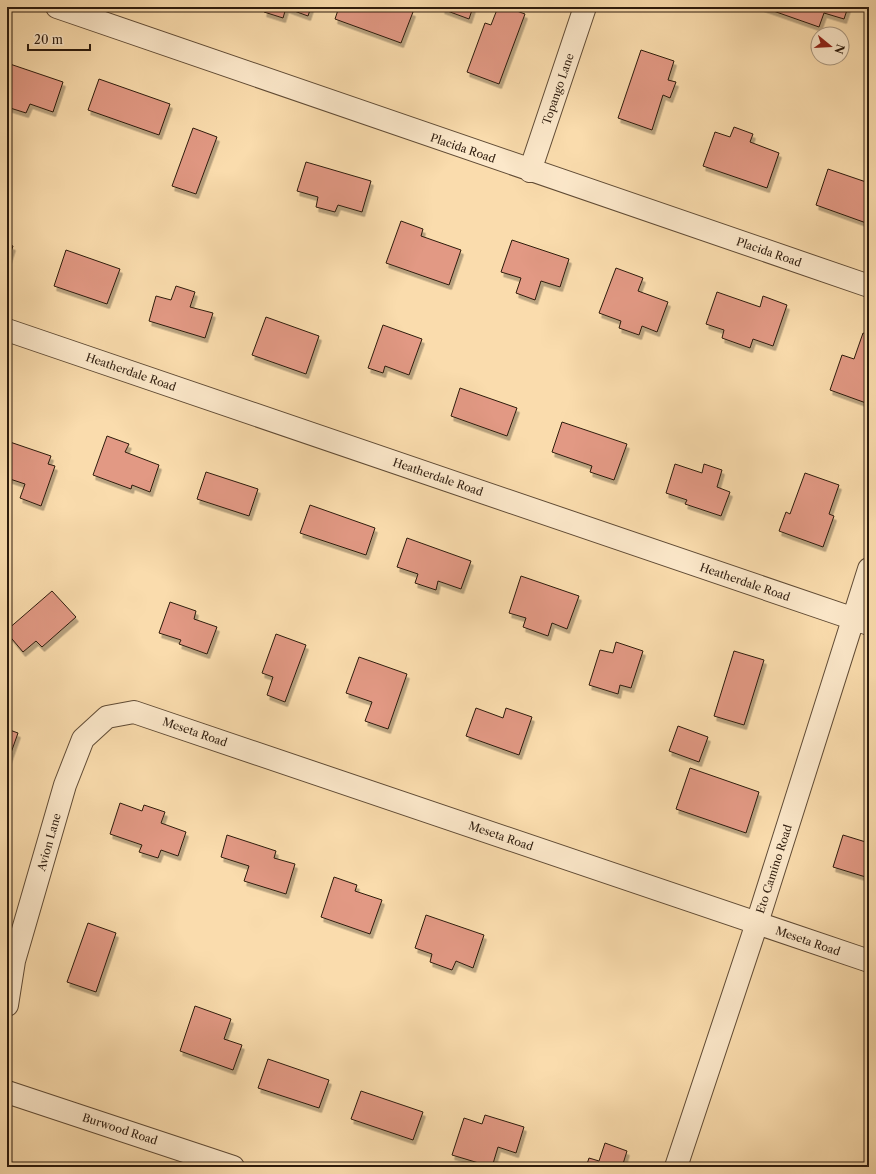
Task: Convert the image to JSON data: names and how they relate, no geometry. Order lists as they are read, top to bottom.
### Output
{
  "streets": {
    "street": [
      "Topango Lane",
      "Placida Road",
      "Heatherdale Road",
      "Meseta Road",
      "Avion Lane",
      "Eto Camino Road",
      "Burwood Road"
    ]
  },
  "crossings": [
    ["Topango Lane", "Placida Road"],
    ["Heatherdale Road", "Eto Camino Road"],
    ["Meseta Road", "Avion Lane"],
    ["Meseta Road", "Eto Camino Road"]
  ],
  "scale_bar": "20 m",
  "north": "right"
}
